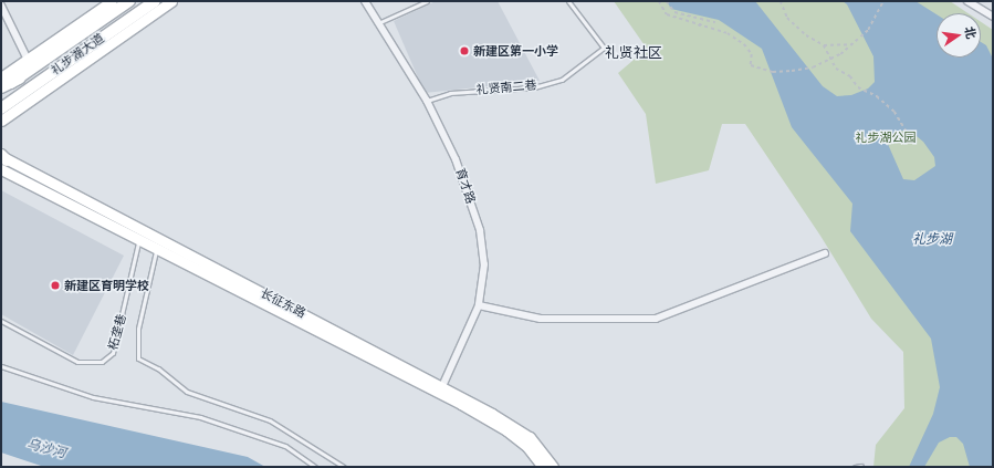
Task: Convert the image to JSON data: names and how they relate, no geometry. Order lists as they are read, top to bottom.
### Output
{
  "streets": {
    "main road": ["礼步湖大道", "长征东路"],
    "street": ["育才路"],
    "lane": ["礼贤南二巷", "柘垄巷"]
  },
  "crossings": [
    ["礼贤南二巷", "育才路"],
    ["育才路", "长征东路"],
    ["长征东路", "柘垄巷"]
  ],
  "districts": ["礼贤社区"],
  "water": ["礼步湖", "乌沙河"],
  "parks": ["礼步湖公园"],
  "places": ["新建区第一小学", "新建区育明学校"],
  "north": "right"
}
